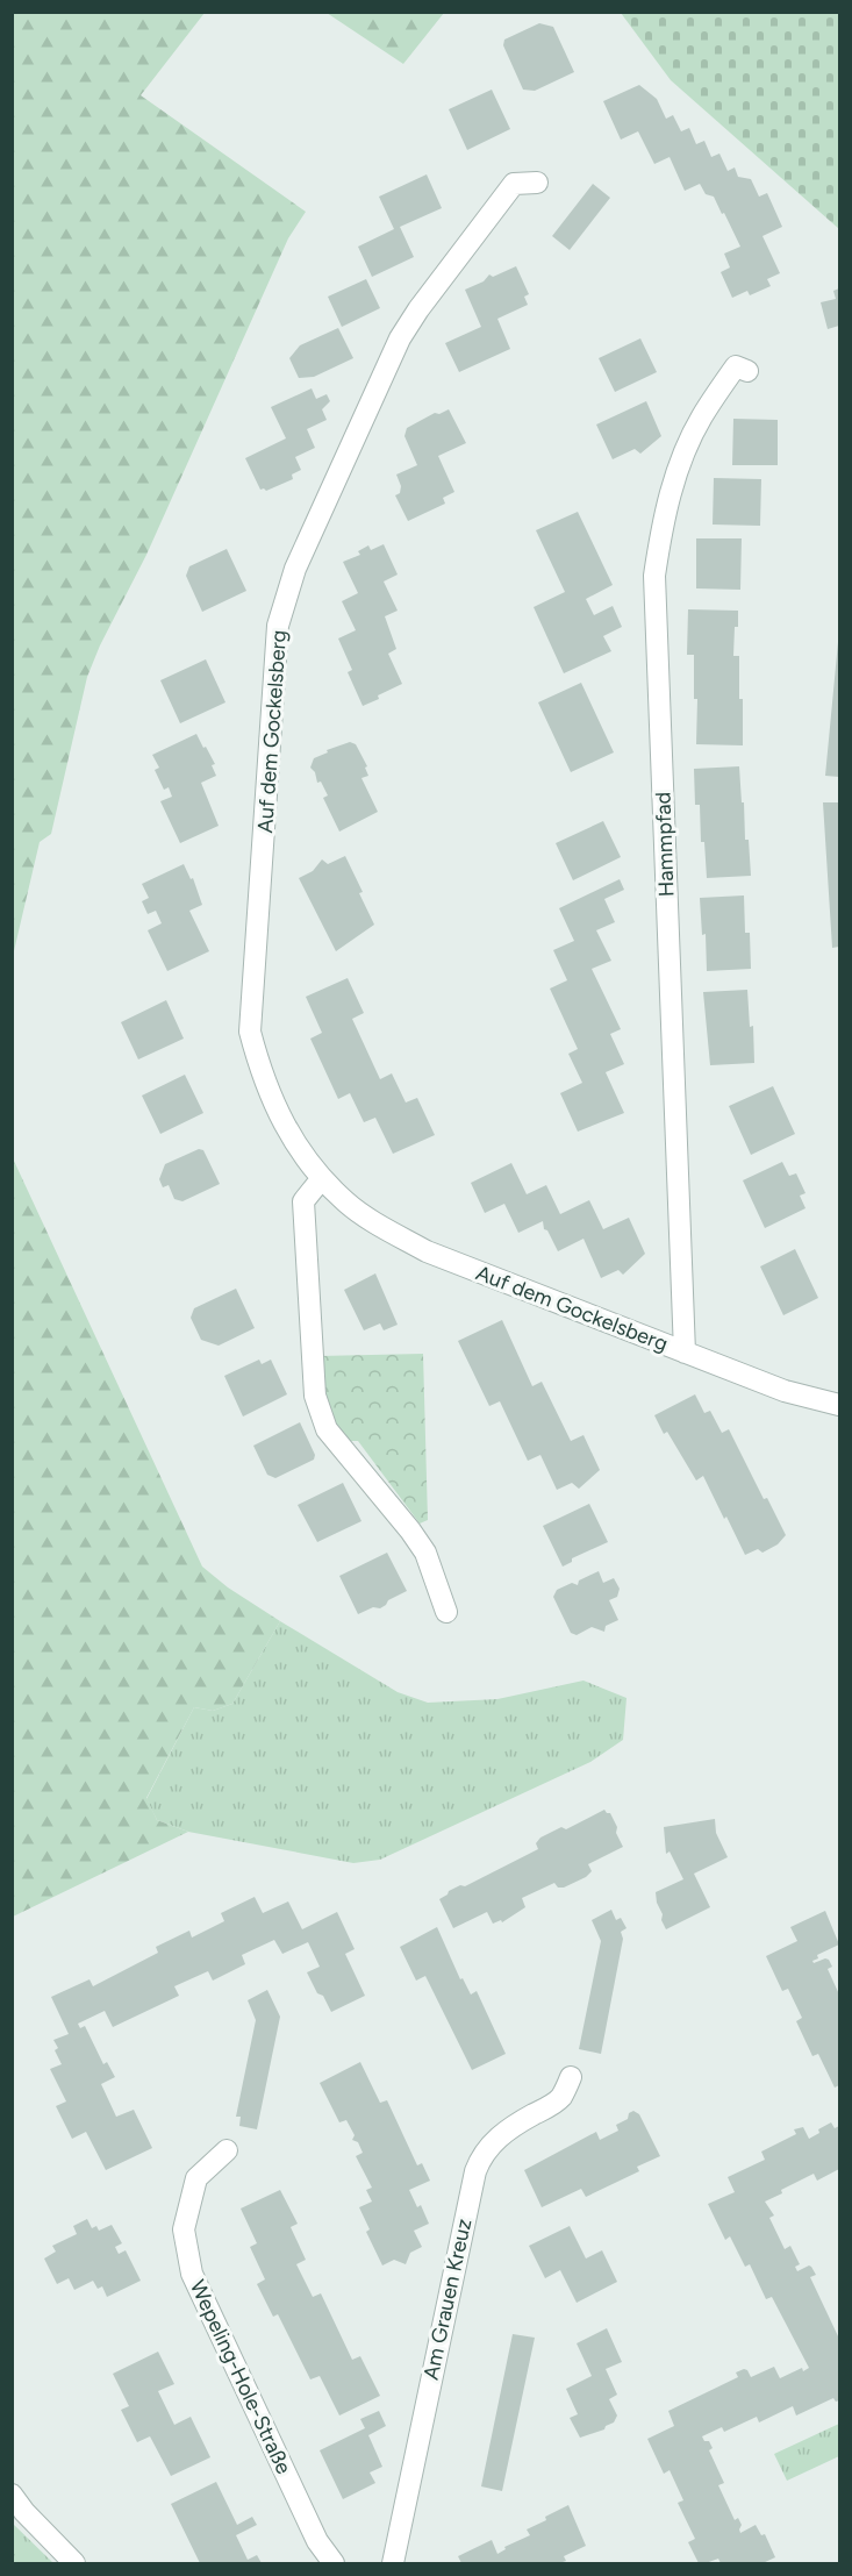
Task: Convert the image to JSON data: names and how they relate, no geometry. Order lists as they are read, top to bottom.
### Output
{
  "streets": {
    "street": [
      "Auf dem Gockelsberg",
      "Hammpfad",
      "Am Grauen Kreuz",
      "Wepeling-Hole-Straße"
    ]
  },
  "crossings": [
    ["Auf dem Gockelsberg", "Hammpfad"]
  ]
}
